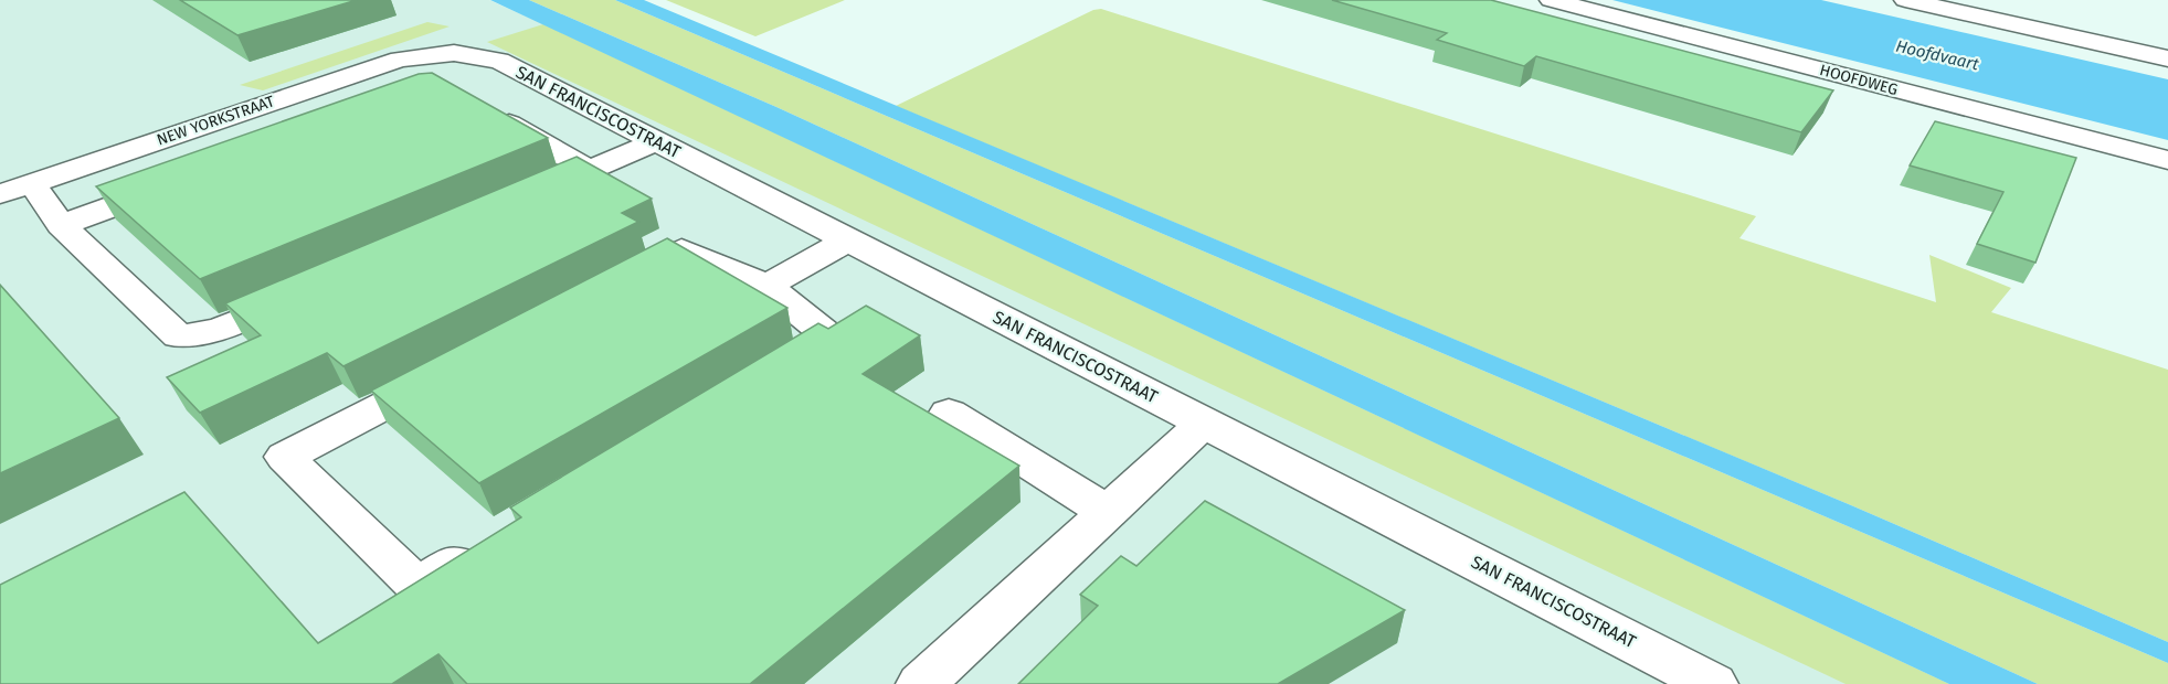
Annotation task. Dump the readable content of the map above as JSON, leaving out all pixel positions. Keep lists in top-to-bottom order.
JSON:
{
  "streets": {
    "street": ["HOOFDWEG", "SAN FRANCISCOSTRAAT", "NEW YORKSTRAAT"]
  },
  "crossings": [
    ["SAN FRANCISCOSTRAAT", "NEW YORKSTRAAT"]
  ],
  "water": ["Hoofdvaart"]
}
